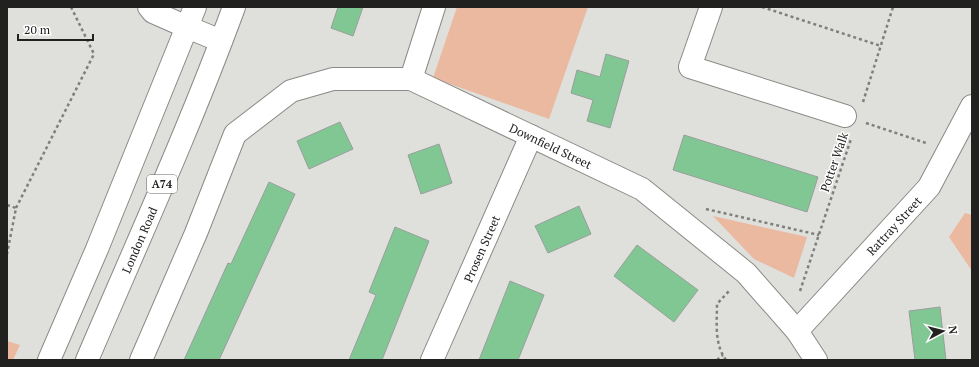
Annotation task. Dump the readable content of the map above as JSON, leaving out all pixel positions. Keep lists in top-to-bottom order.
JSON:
{
  "streets": {
    "street": [
      "Downfield Street",
      "A74",
      "Rattray Street",
      "London Road",
      "Prosen Street"
    ],
    "path": ["Potter Walk"]
  },
  "crossings": [
    ["Downfield Street", "Potter Walk"],
    ["Downfield Street", "Rattray Street"],
    ["Downfield Street", "Prosen Street"],
    ["Potter Walk", "Rattray Street"]
  ],
  "scale_bar": "20 m",
  "north": "right"
}
